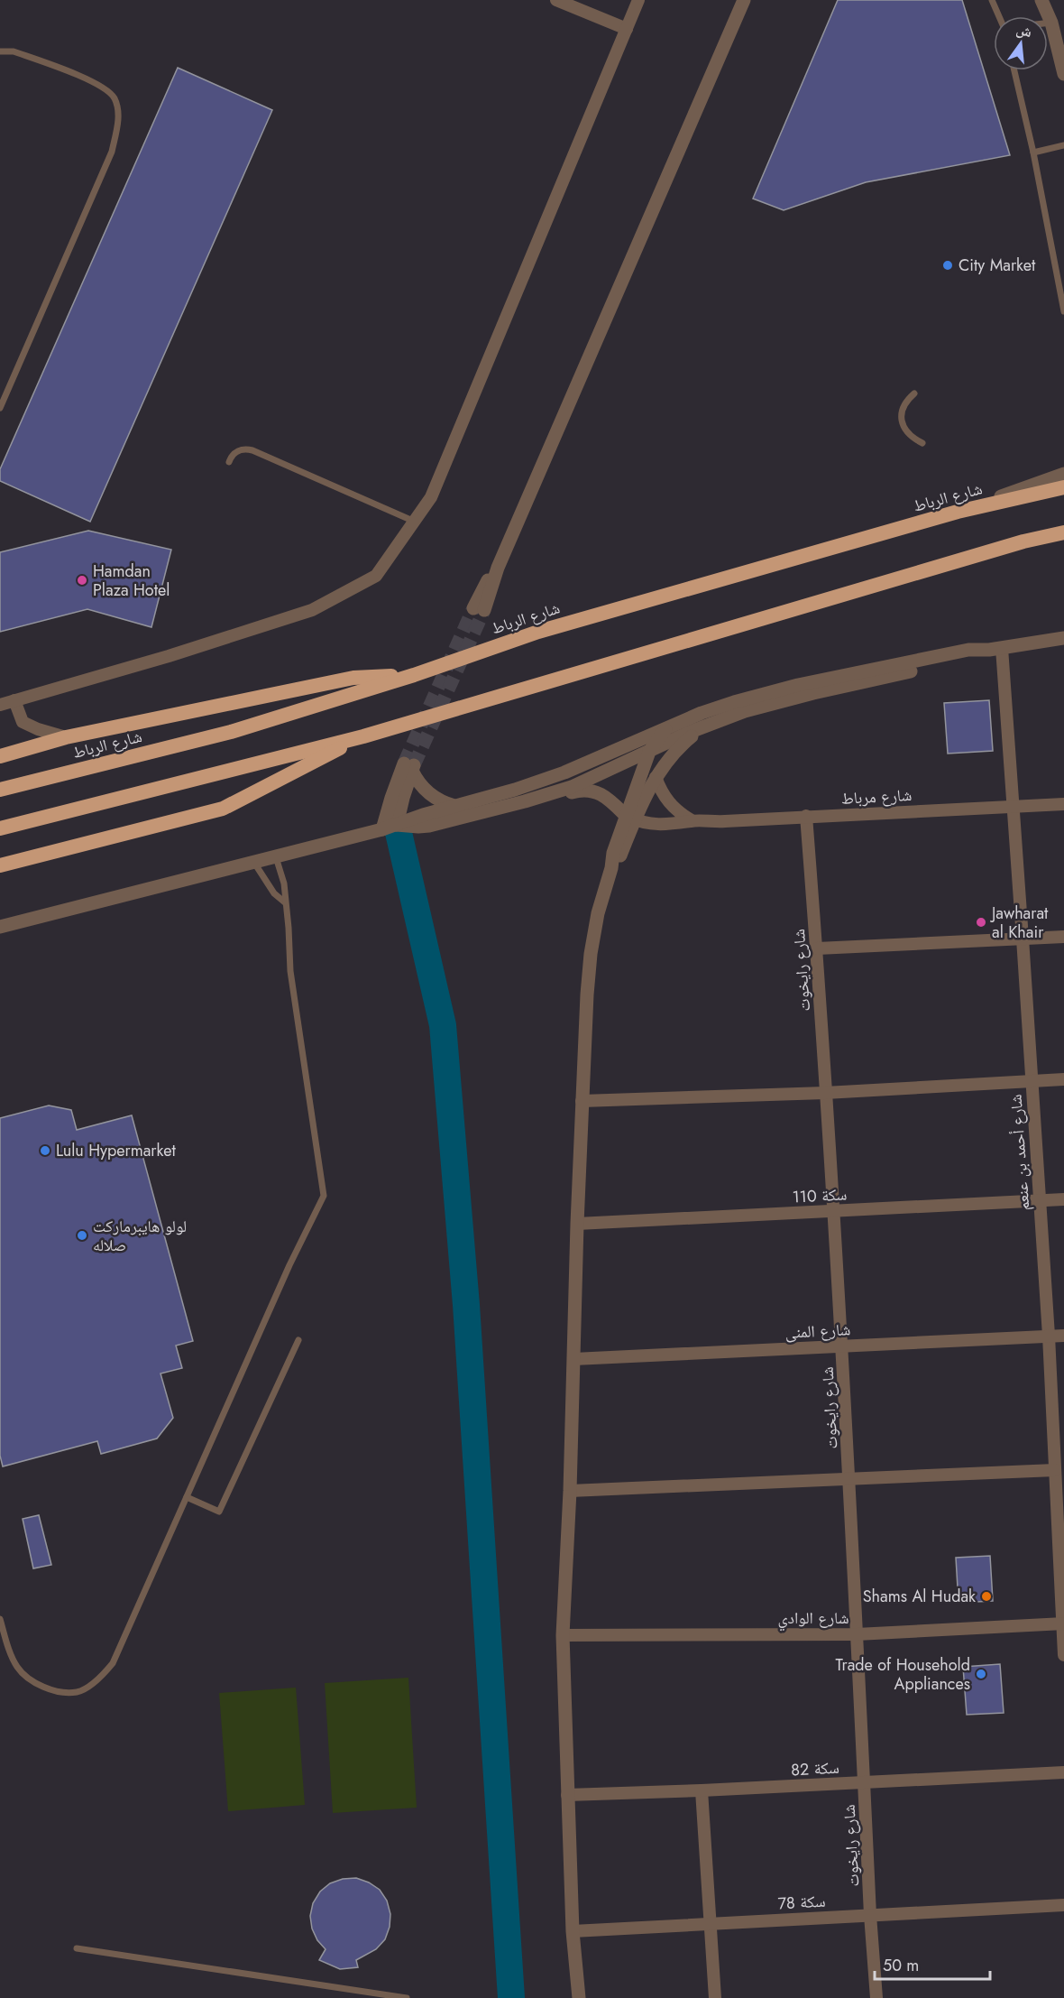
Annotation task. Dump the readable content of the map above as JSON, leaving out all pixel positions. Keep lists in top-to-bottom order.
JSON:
{
  "streets": {
    "highway": ["شارع الرباط"],
    "street": [
      "شارع مرباط",
      "شارع رايخوت",
      "شارع أحمد بن عنعم",
      "سكة 110",
      "شارع المنى",
      "شارع الوادي",
      "سكة 82",
      "سكة 78"
    ]
  },
  "crossings": [
    ["شارع مرباط", "شارع رايخوت"],
    ["شارع مرباط", "شارع أحمد بن عنعم"],
    ["شارع رايخوت", "سكة 110"],
    ["شارع رايخوت", "شارع المنى"],
    ["شارع رايخوت", "شارع الوادي"],
    ["شارع رايخوت", "سكة 82"],
    ["شارع رايخوت", "سكة 78"],
    ["شارع أحمد بن عنعم", "سكة 110"],
    ["شارع أحمد بن عنعم", "شارع المنى"],
    ["شارع أحمد بن عنعم", "شارع الوادي"]
  ],
  "places": [
    "City Market",
    "Hamdan Plaza Hotel",
    "Jawharat al Khair",
    "Lulu Hypermarket",
    "لولو هايبرماركت صلاله",
    "Shams Al Hudak",
    "Trade of Household Appliances"
  ],
  "scale_bar": "50 m",
  "north": "top"
}
